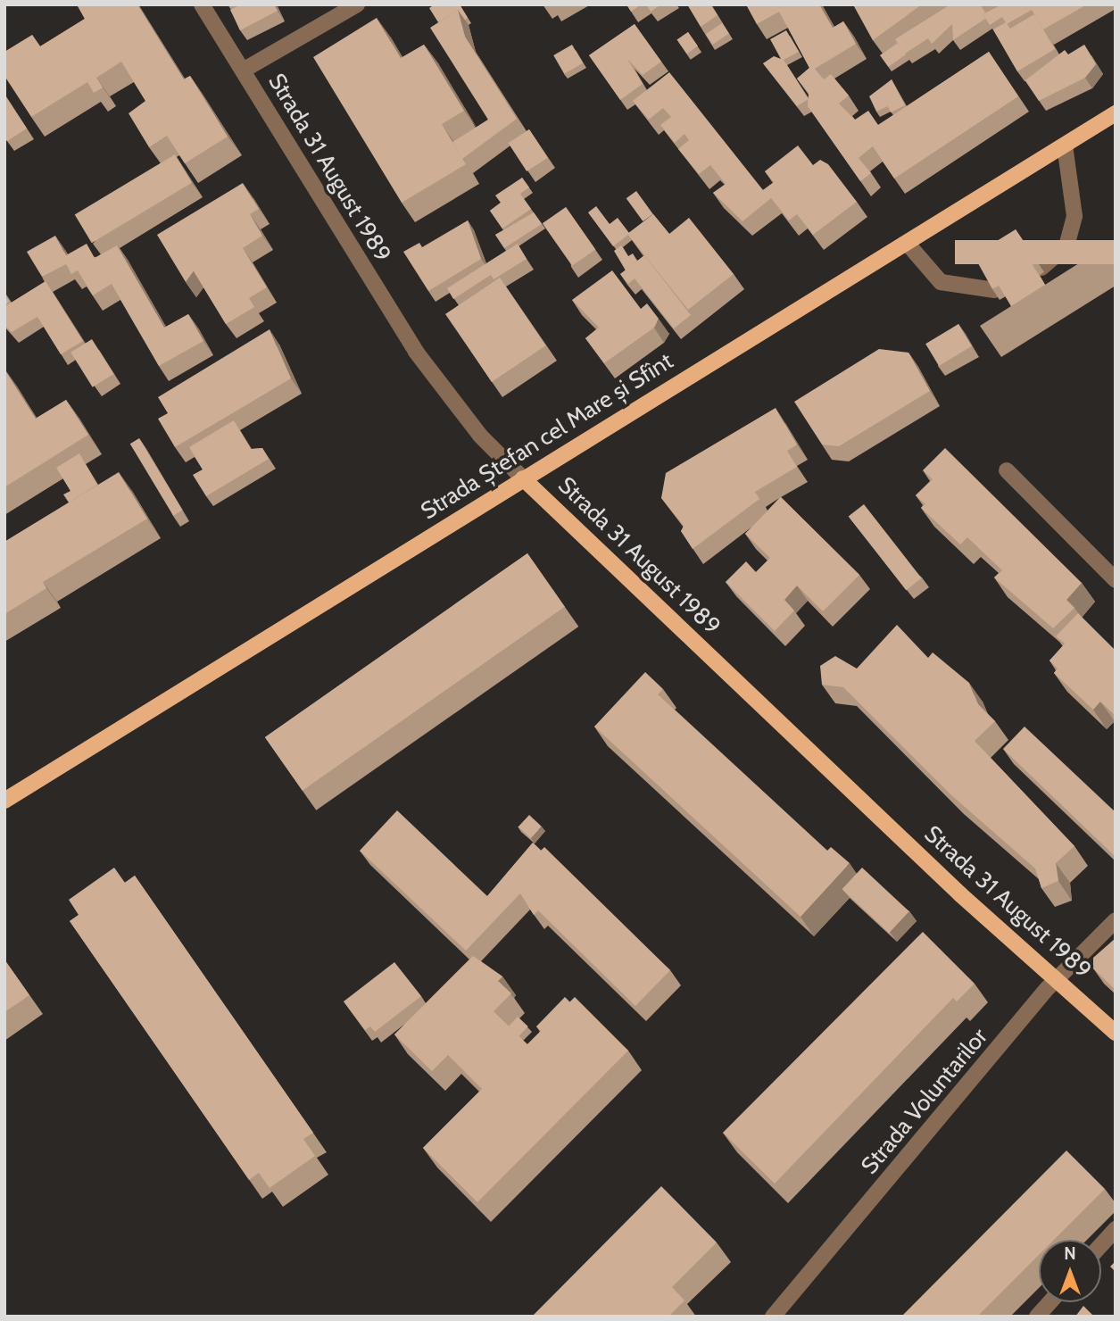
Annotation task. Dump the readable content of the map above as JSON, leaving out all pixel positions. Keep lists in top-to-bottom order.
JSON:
{
  "streets": {
    "main road": ["Strada 31 August 1989", "Strada Ștefan cel Mare și Sfînt"],
    "street": ["Strada Voluntarilor"]
  },
  "crossings": [
    ["Strada 31 August 1989", "Strada Ștefan cel Mare și Sfînt"],
    ["Strada 31 August 1989", "Strada Voluntarilor"]
  ],
  "north": "top"
}
